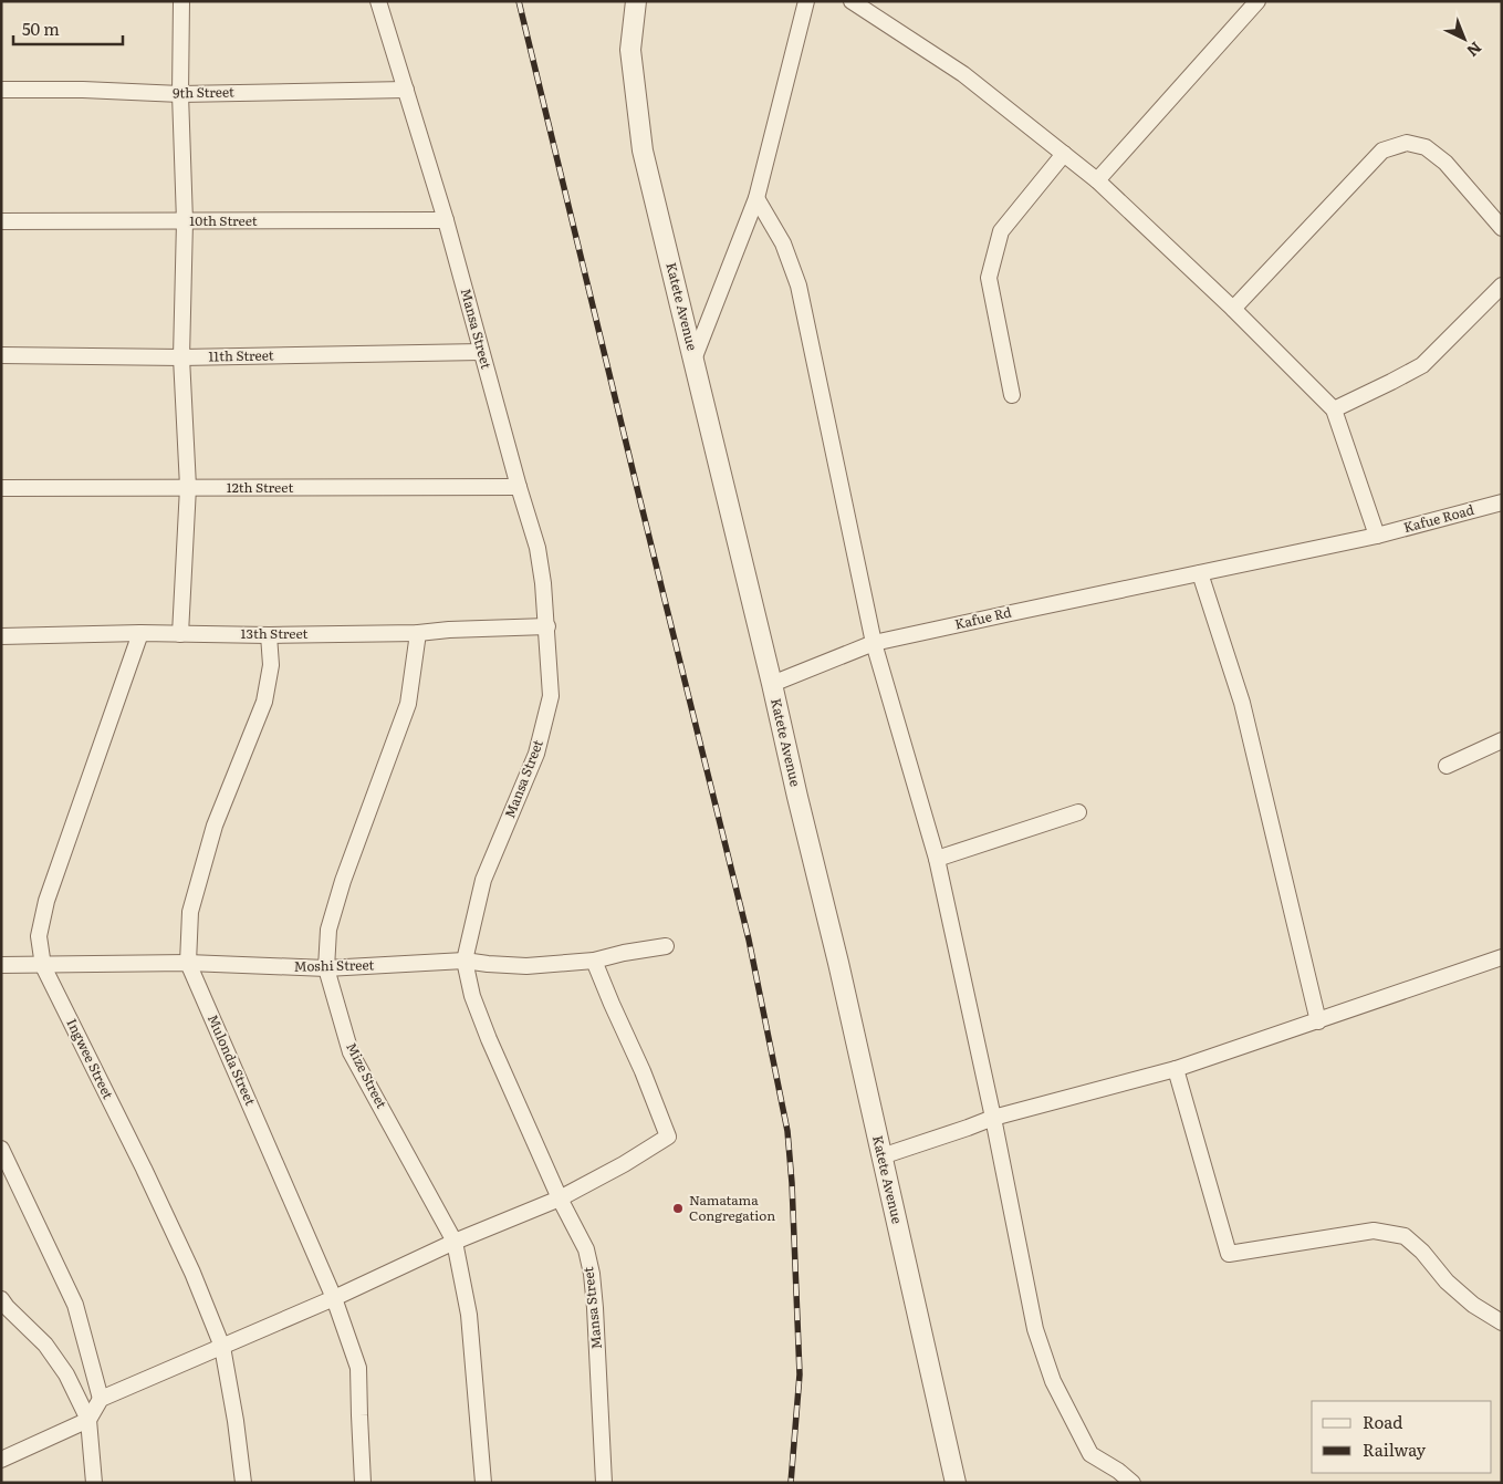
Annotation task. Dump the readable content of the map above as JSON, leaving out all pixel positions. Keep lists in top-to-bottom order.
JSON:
{
  "streets": {
    "street": [
      "9th Street",
      "10th Street",
      "Katete Avenue",
      "Mansa Street",
      "11th Street",
      "12th Street",
      "Kafue Road",
      "Kafue Rd",
      "13th Street",
      "Moshi Street",
      "Ingwee Street",
      "Mulonda Street",
      "Mize Street"
    ]
  },
  "crossings": [
    ["9th Street", "Mansa Street"],
    ["10th Street", "Mansa Street"],
    ["Katete Avenue", "Kafue Rd"],
    ["Mansa Street", "11th Street"],
    ["Mansa Street", "12th Street"],
    ["Mansa Street", "13th Street"],
    ["Mansa Street", "Moshi Street"],
    ["Kafue Road", "Kafue Rd"],
    ["13th Street", "Ingwee Street"],
    ["13th Street", "Mulonda Street"],
    ["13th Street", "Mize Street"],
    ["Moshi Street", "Ingwee Street"],
    ["Moshi Street", "Mulonda Street"],
    ["Moshi Street", "Mize Street"]
  ],
  "places": ["Namatama Congregation"],
  "legend": ["Road", "Railway"],
  "scale_bar": "50 m",
  "north": "bottom right"
}
